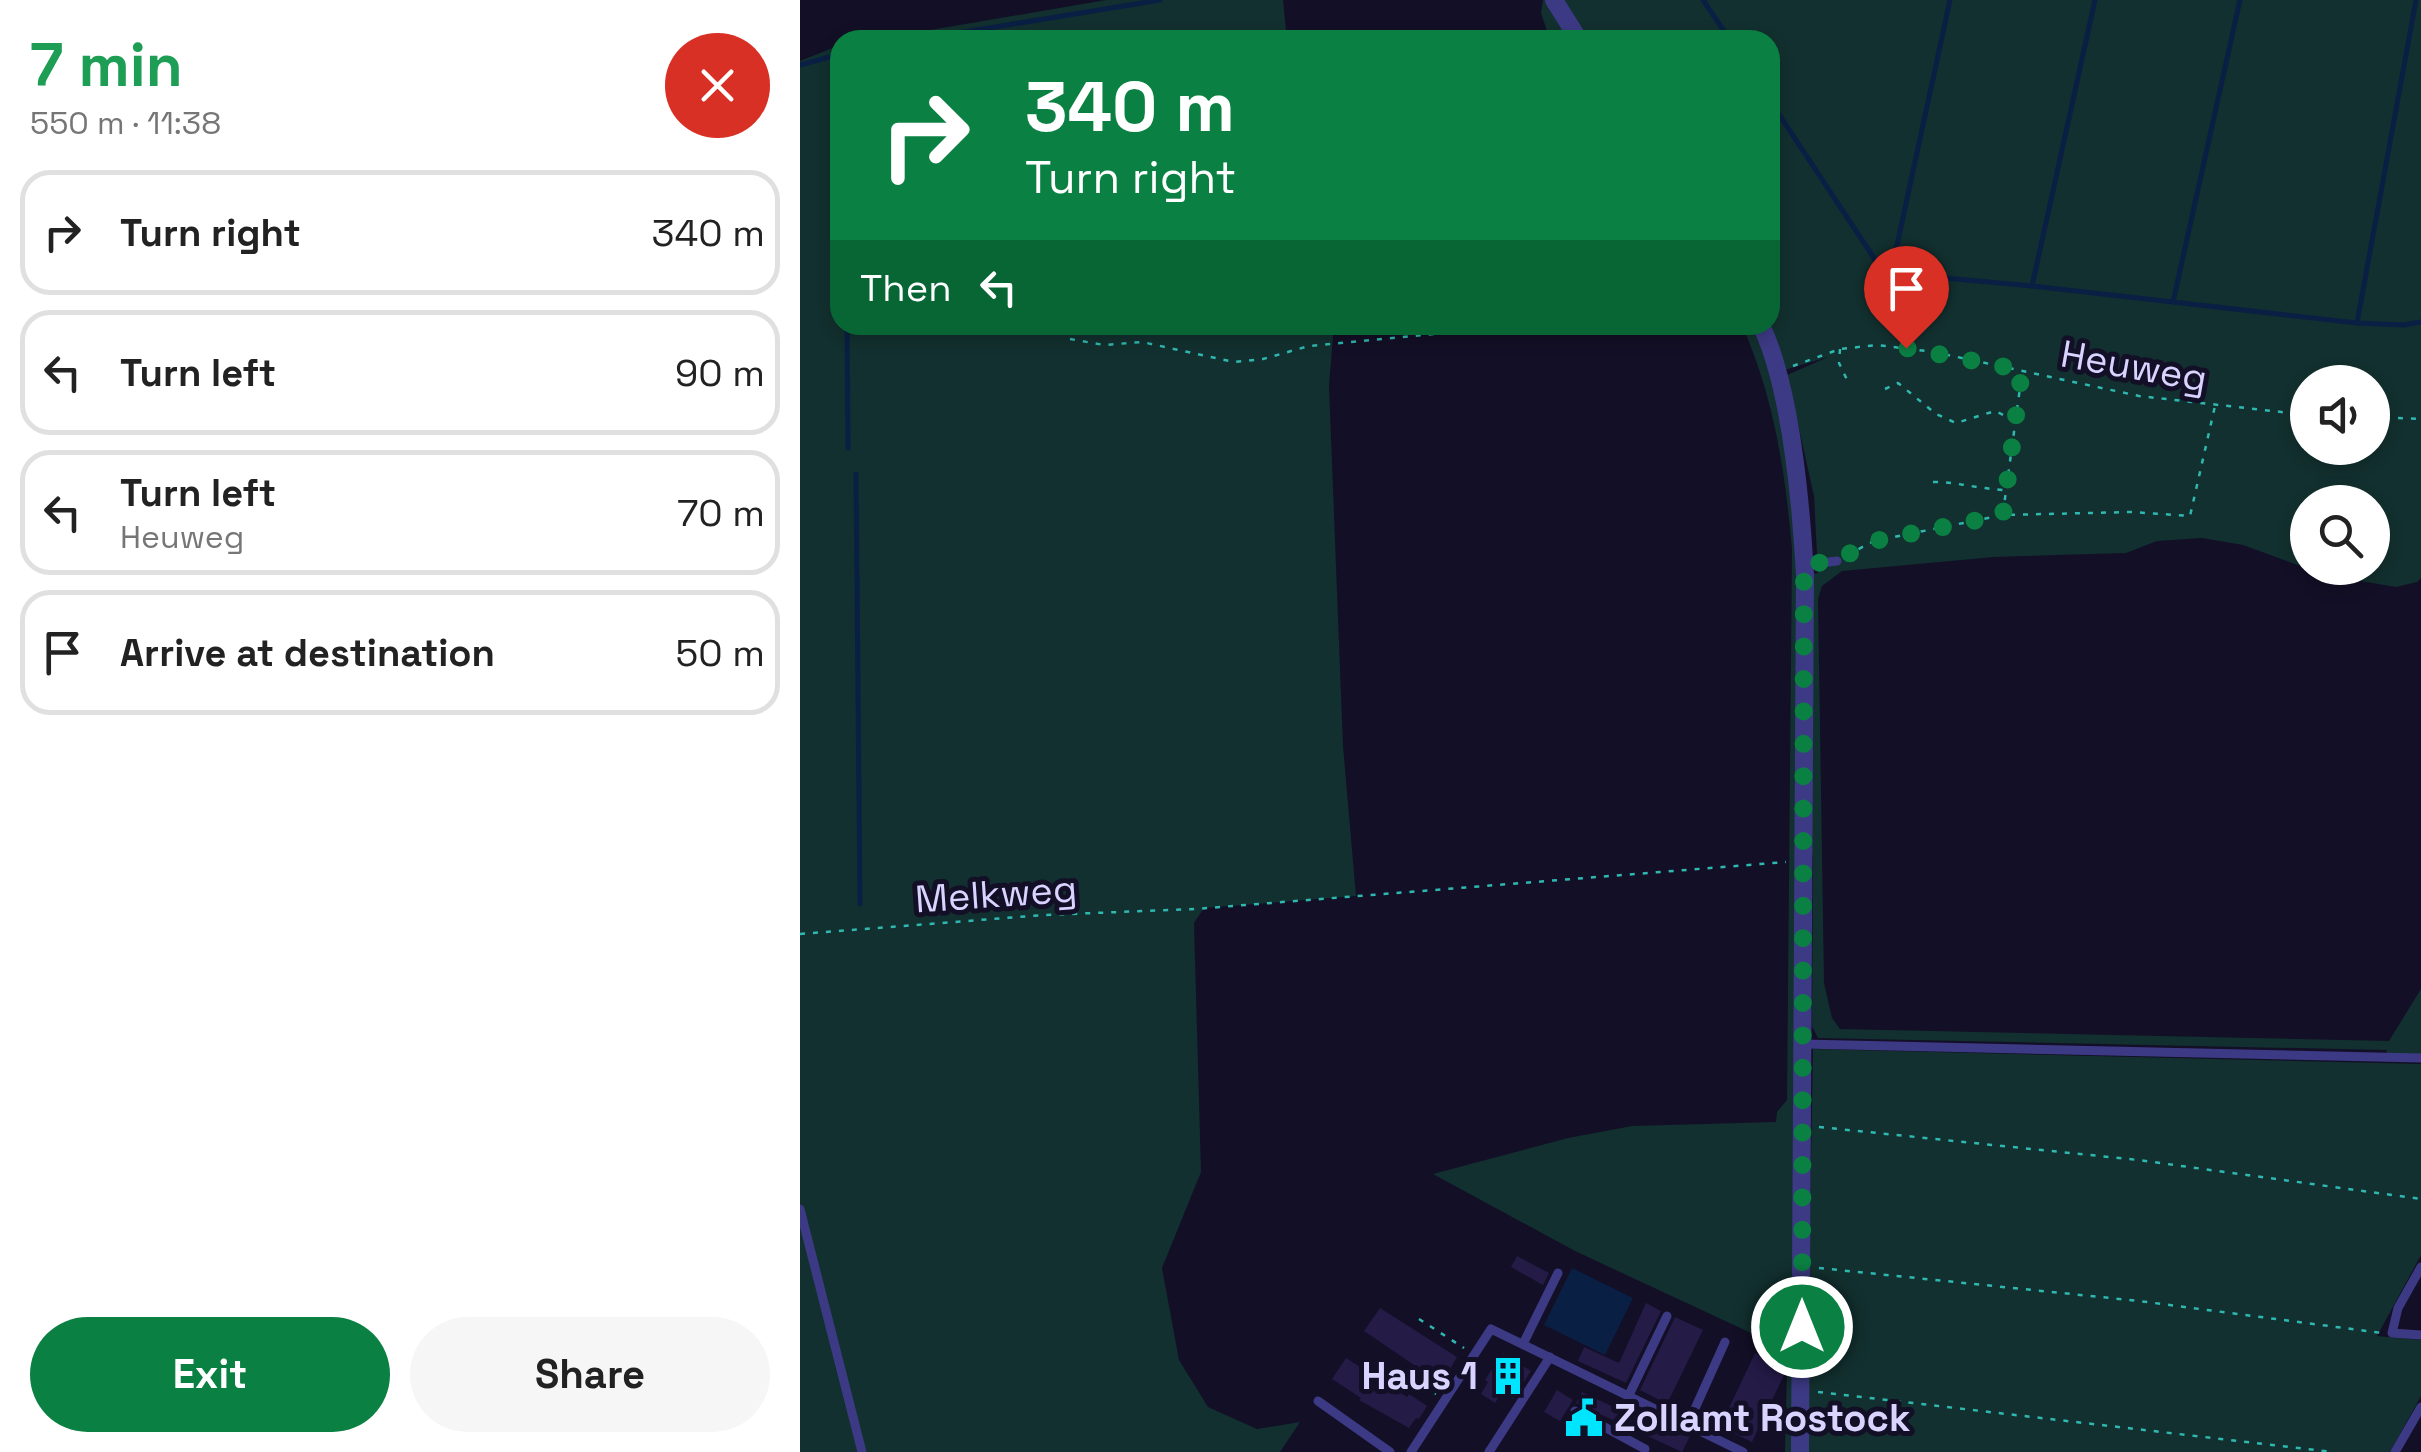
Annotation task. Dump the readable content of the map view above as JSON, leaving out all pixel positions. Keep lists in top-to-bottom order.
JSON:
{
  "streets": {
    "path": ["Heuweg", "Melkweg"]
  },
  "places": {
    "building": ["Haus 1"],
    "public building": ["Zollamt Rostock"]
  },
  "page": {
    "heading": ["7 min", "550 m · 11:38"],
    "turn": ["340 m", "Turn right"],
    "list": [
      {
        "name": "Turn right",
        "value": "340 m"
      },
      {
        "name": "Turn left",
        "value": "90 m"
      },
      {
        "name": "Turn left",
        "note": "Heuweg",
        "value": "70 m"
      },
      {
        "name": "Arrive at destination",
        "value": "50 m"
      }
    ],
    "then": "Then",
    "buttons": ["Exit", "Share"]
  }
}
